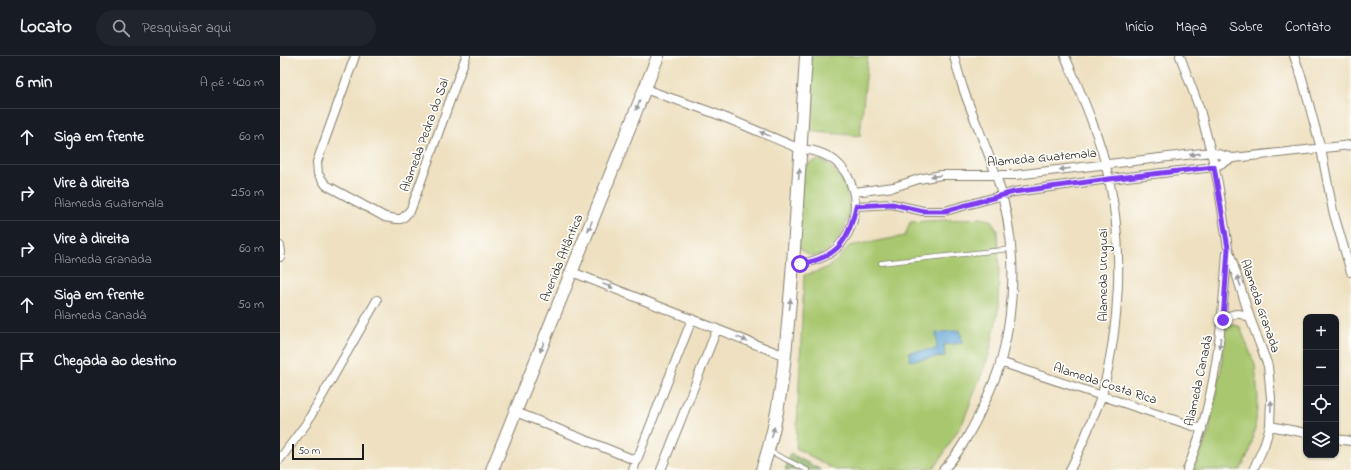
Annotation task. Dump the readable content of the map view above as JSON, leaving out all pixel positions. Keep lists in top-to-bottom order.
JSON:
{
  "streets": {
    "street": [
      "Alameda Pedra do Sal",
      "Alameda Guatemala",
      "Avenida Atlântica",
      "Alameda Uruguai",
      "Alameda Granada",
      "Alameda Canadá",
      "Alameda Costa Rica"
    ]
  },
  "crossings": [
    ["Alameda Guatemala", "Alameda Uruguai"],
    ["Alameda Guatemala", "Alameda Granada"],
    ["Alameda Uruguai", "Alameda Costa Rica"],
    ["Alameda Granada", "Alameda Canadá"],
    ["Alameda Canadá", "Alameda Costa Rica"]
  ],
  "one_way": ["Avenida Atlântica", "Alameda Granada", "Alameda Canadá"],
  "scale_bar": "50 m",
  "page": {
    "header": "Locato",
    "search": "Pesquisar aqui",
    "nav": [
      "Início",
      "Mapa",
      "Sobre",
      "Contato"
    ],
    "heading": ["6 min", "A pé · 420 m"],
    "list": [
      ["Siga em frente", "60 m"],
      ["Vire à direita", "Alameda Guatemala", "250 m"],
      ["Vire à direita", "Alameda Granada", "60 m"],
      ["Siga em frente", "Alameda Canadá", "50 m"],
      "Chegada ao destino"
    ],
    "map_buttons": ["+", "−"],
    "scale": "50 m"
  }
}
